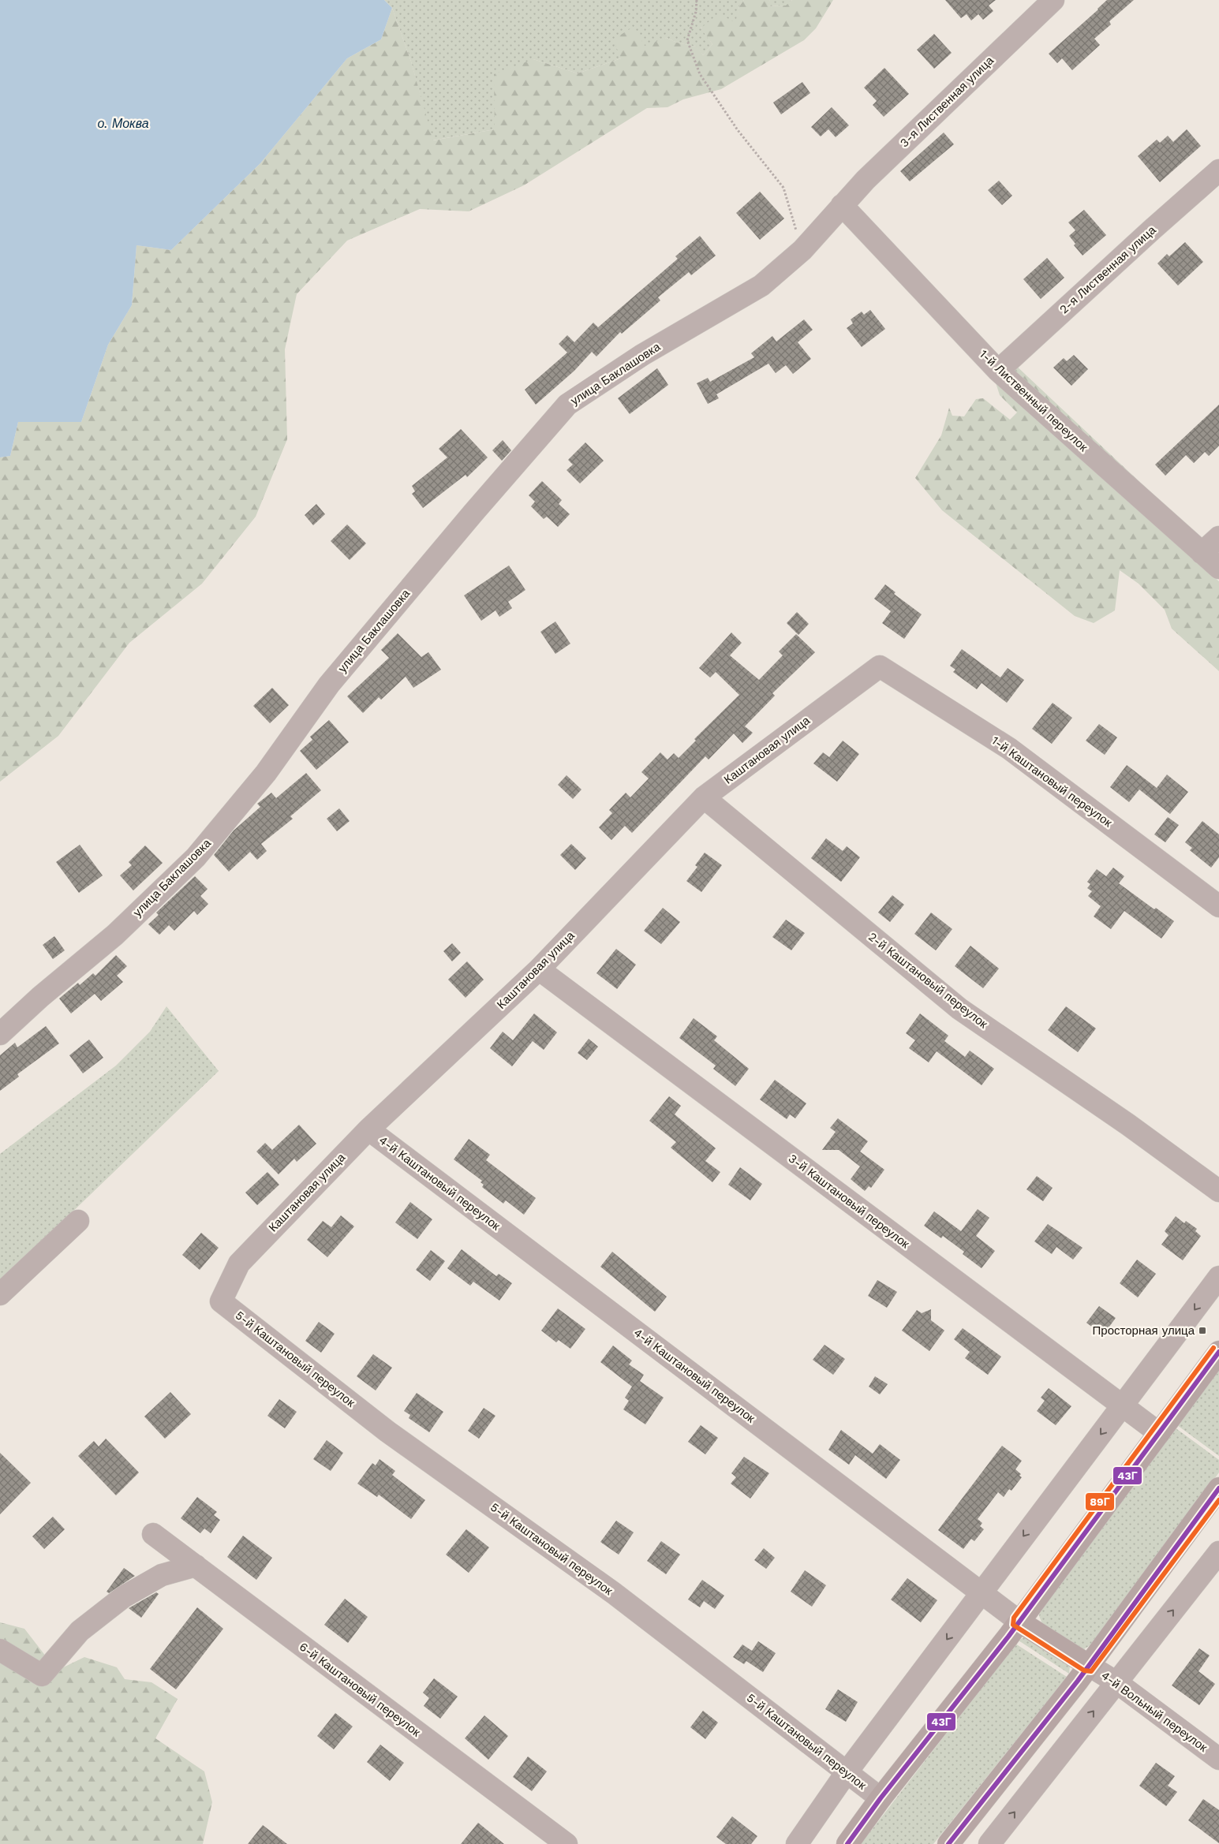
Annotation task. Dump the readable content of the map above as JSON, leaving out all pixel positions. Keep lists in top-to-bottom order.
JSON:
{
  "streets": {
    "street": [
      "3-я Лиственная улица",
      "2-я Лиственная улица",
      "улица Баклашовка",
      "1-й Лиственный переулок",
      "Каштановая улица",
      "1-й Каштановый переулок",
      "2-й Каштановый переулок",
      "4-й Каштановый переулок",
      "3-й Каштановый переулок",
      "5-й Каштановый переулок",
      "6-й Каштановый переулок",
      "4-й Вольный переулок"
    ]
  },
  "crossings": [
    ["3-я Лиственная улица", "улица Баклашовка"],
    ["3-я Лиственная улица", "1-й Лиственный переулок"],
    ["2-я Лиственная улица", "1-й Лиственный переулок"],
    ["Каштановая улица", "1-й Каштановый переулок"],
    ["Каштановая улица", "2-й Каштановый переулок"],
    ["Каштановая улица", "4-й Каштановый переулок"],
    ["Каштановая улица", "3-й Каштановый переулок"],
    ["Каштановая улица", "5-й Каштановый переулок"]
  ],
  "water": ["о. Моква"],
  "places": {
    "transit": ["Просторная улица"]
  },
  "lines": ["transit line 89Г", "transit line 43Г"]
}
